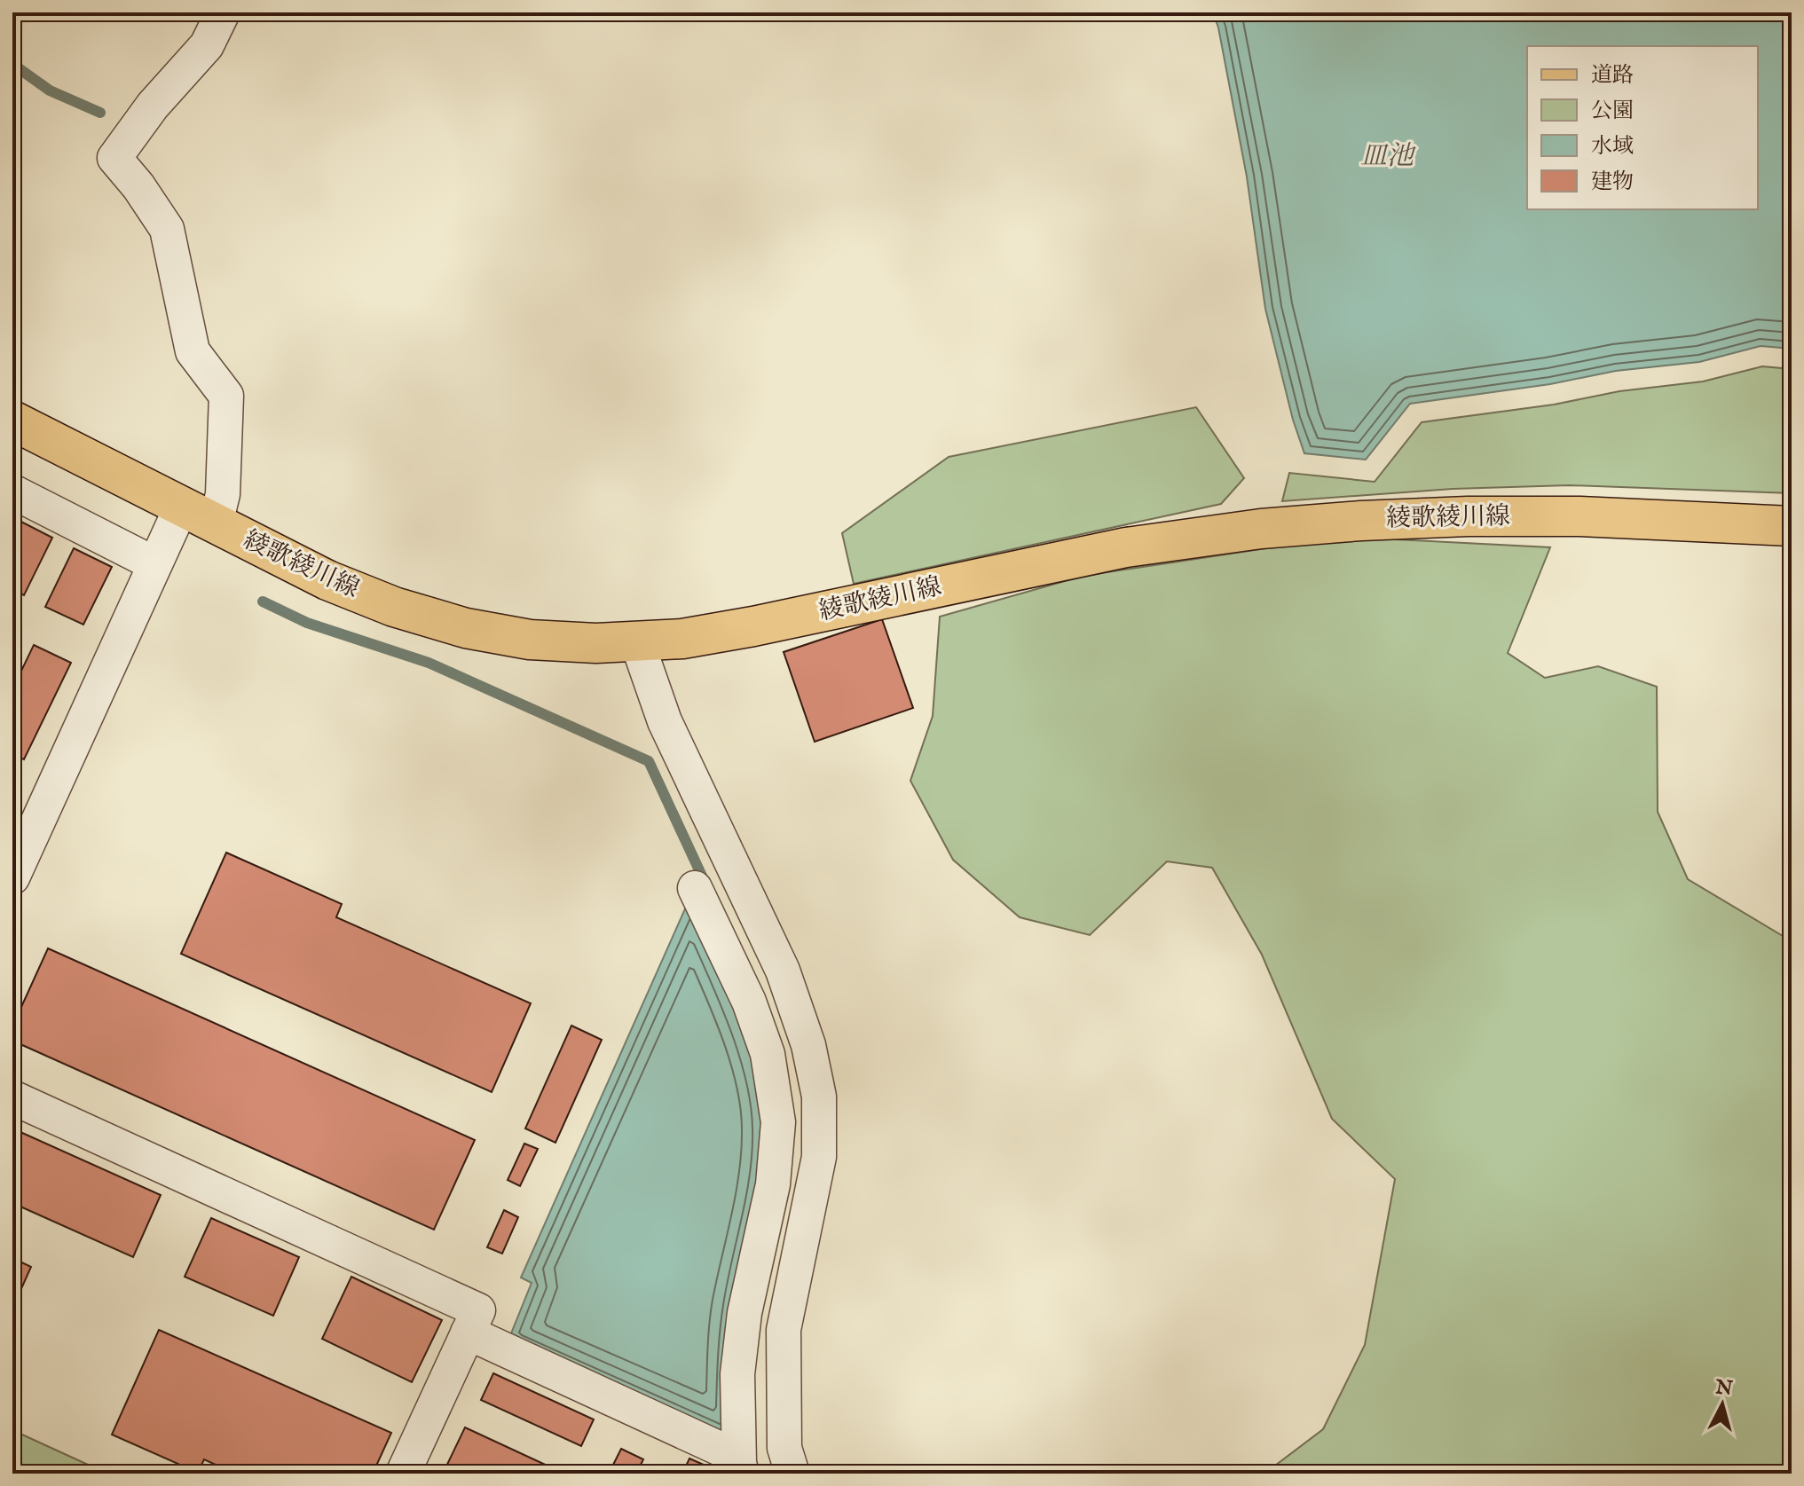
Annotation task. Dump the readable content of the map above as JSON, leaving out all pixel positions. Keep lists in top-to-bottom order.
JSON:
{
  "streets": {
    "main road": ["綾歌綾川線"]
  },
  "water": ["皿池"],
  "legend": [
    "道路",
    "公園",
    "水域",
    "建物"
  ],
  "north": "top"
}
